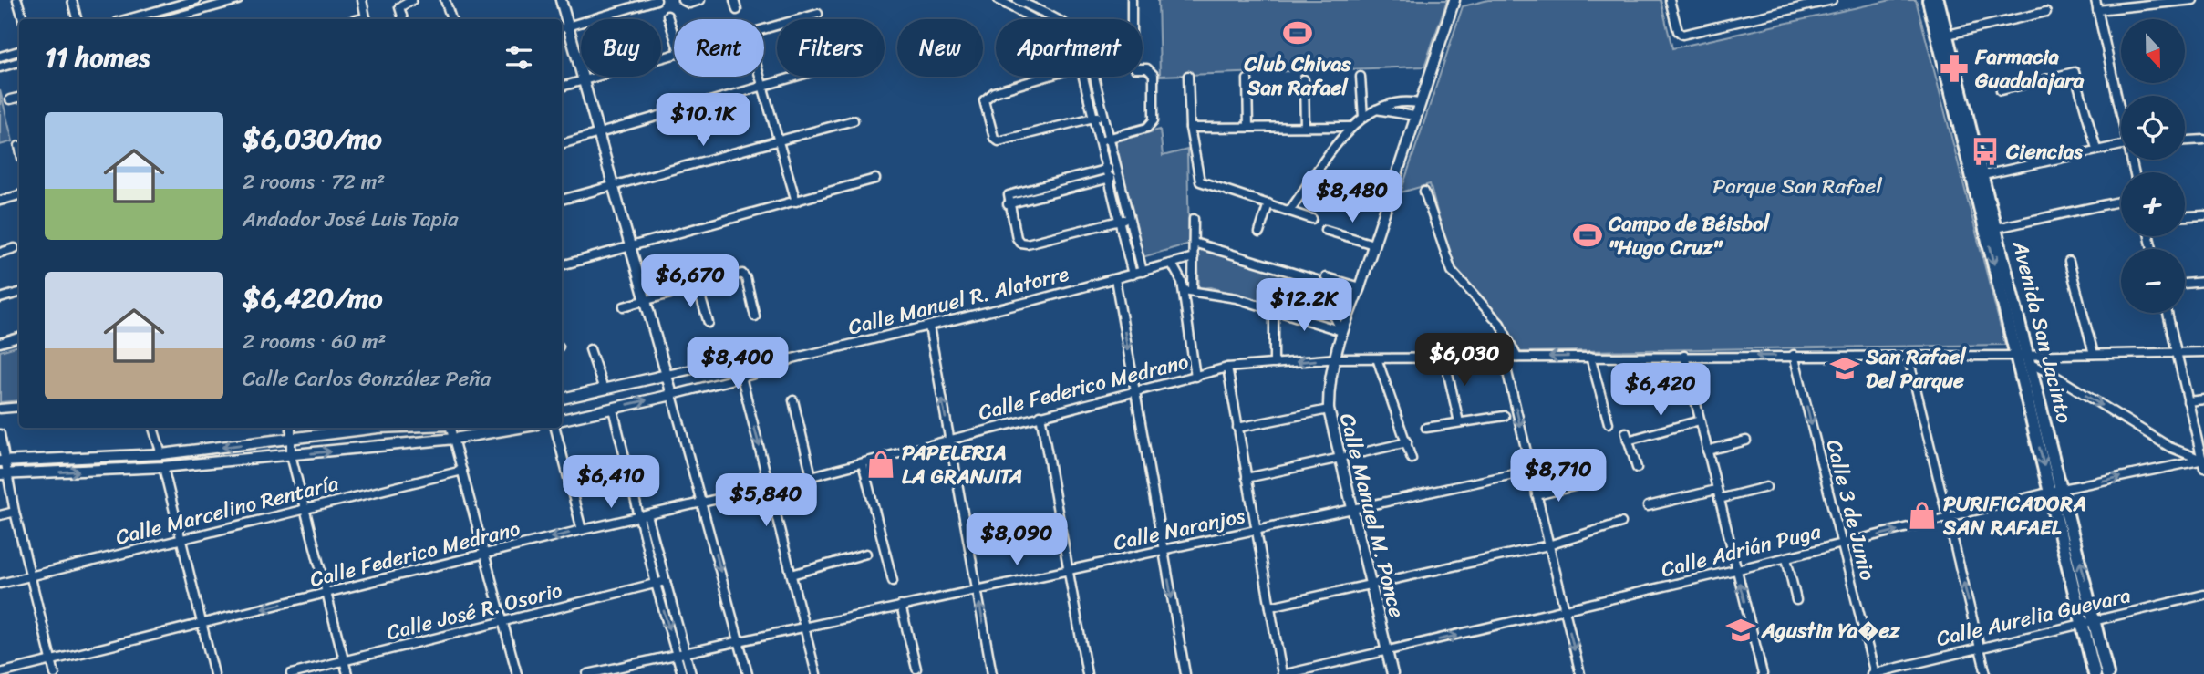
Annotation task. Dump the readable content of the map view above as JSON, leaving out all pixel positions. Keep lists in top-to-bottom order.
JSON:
{
  "streets": {
    "main road": ["Avenida San Jacinto"],
    "street": [
      "Calle Manuel R. Alatorre",
      "Calle Federico Medrano",
      "Calle Marcelino Rentaría",
      "Calle 3 de Junio",
      "Calle Manuel M. Ponce",
      "Calle Naranjos",
      "Calle Adrián Puga",
      "Calle José R. Osorio",
      "Calle Aurelia Guevara"
    ]
  },
  "crossings": [
    ["Avenida San Jacinto", "Calle Federico Medrano"],
    ["Avenida San Jacinto", "Calle Adrián Puga"],
    ["Avenida San Jacinto", "Calle Aurelia Guevara"],
    ["Calle Federico Medrano", "Calle 3 de Junio"],
    ["Calle Federico Medrano", "Calle Manuel M. Ponce"],
    ["Calle 3 de Junio", "Calle Adrián Puga"],
    ["Calle 3 de Junio", "Calle Aurelia Guevara"],
    ["Calle Manuel M. Ponce", "Calle Naranjos"],
    ["Calle Manuel M. Ponce", "Calle Adrián Puga"]
  ],
  "one_way": ["Calle 3 de Junio", "Calle Adrián Puga"],
  "parks": ["Parque San Rafael"],
  "places": {
    "sports": ["Club Chivas San Rafael", "Campo de Béisbol \"Hugo Cruz\""],
    "pharmacy": ["Farmacia Guadalajara"],
    "bus stop": ["Ciencias"],
    "school or university": ["San Rafael Del Parque", "Agustin Ya�ez"],
    "shop": ["PAPELERIA LA GRANJITA", "PURIFICADORA SAN RAFAEL"]
  },
  "north": "bottom",
  "page": {
    "map_buttons": ["+", "−"],
    "chip": [
      "Buy",
      "Rent",
      "Filters",
      "New",
      "Apartment"
    ],
    "heading": "11 homes",
    "price": [
      "$10.1K",
      "$8,480",
      "$6,670",
      "$12.2K",
      "$6,030",
      "$8,400",
      "$6,420",
      "$8,710",
      "$6,410",
      "$5,840",
      "$8,090"
    ],
    "list": [
      {
        "name": "$6,030/mo",
        "note": "2 rooms · 72 m² · Andador José Luis Tapia"
      },
      {
        "name": "$6,420/mo",
        "note": "2 rooms · 60 m² · Calle Carlos González Peña"
      }
    ]
  }
}
